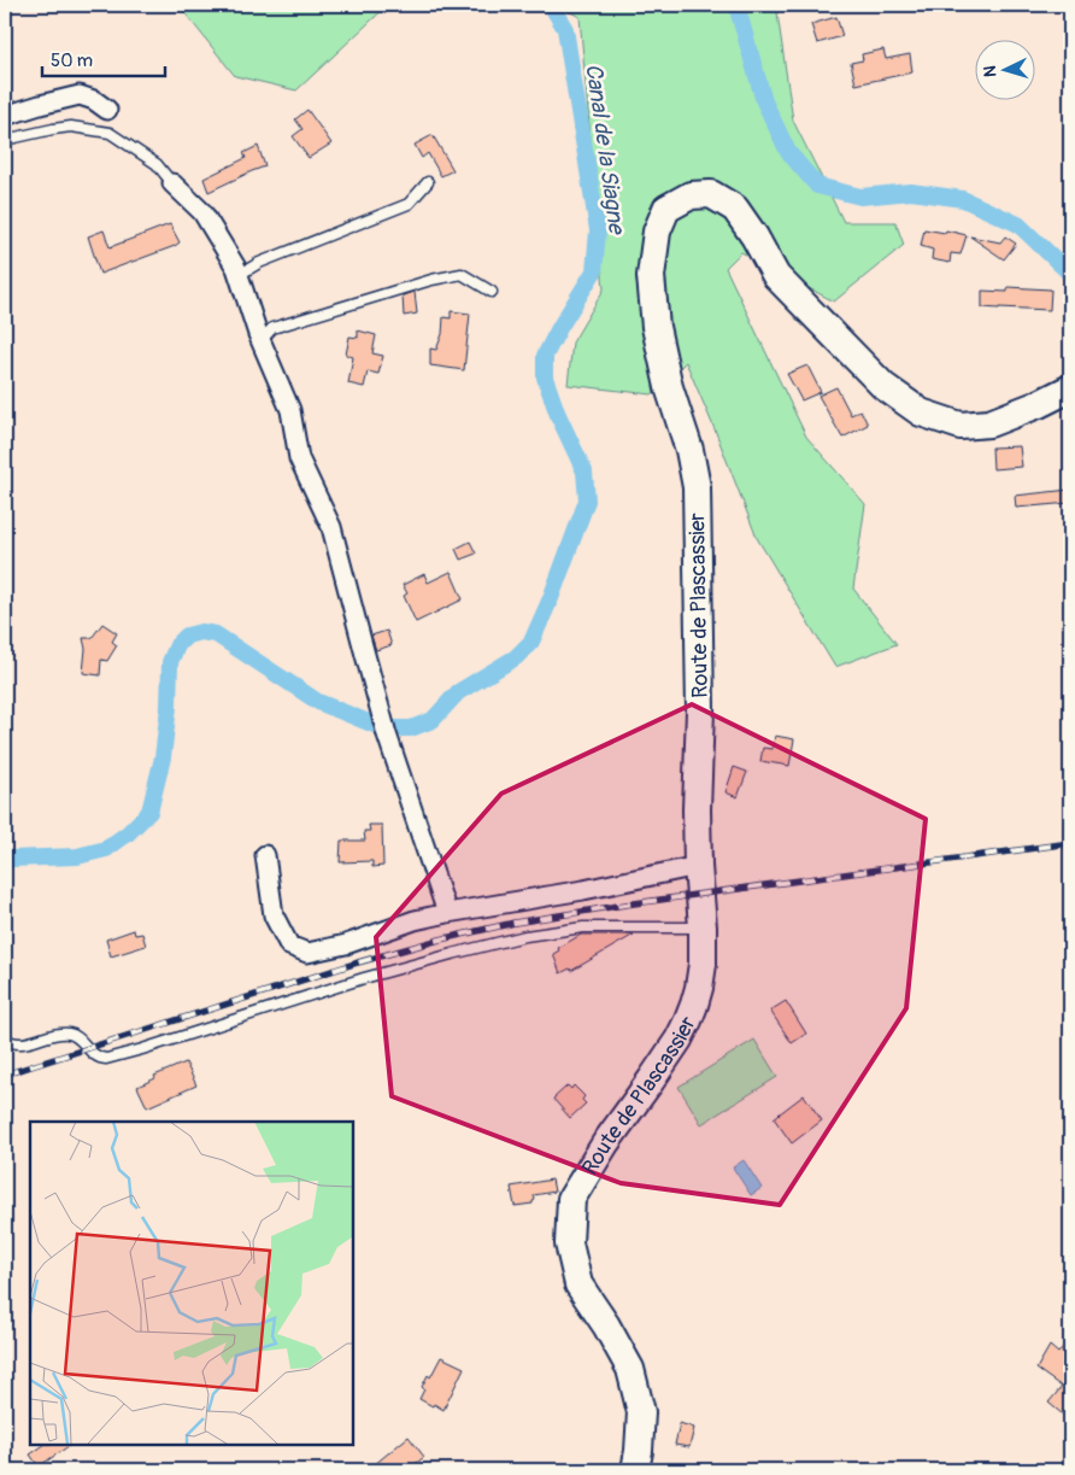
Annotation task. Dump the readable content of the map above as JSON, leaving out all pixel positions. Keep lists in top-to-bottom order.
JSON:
{
  "streets": {
    "street": ["Route de Plascassier"]
  },
  "water": ["Canal de la Siagne"],
  "scale_bar": "50 m",
  "north": "left"
}
